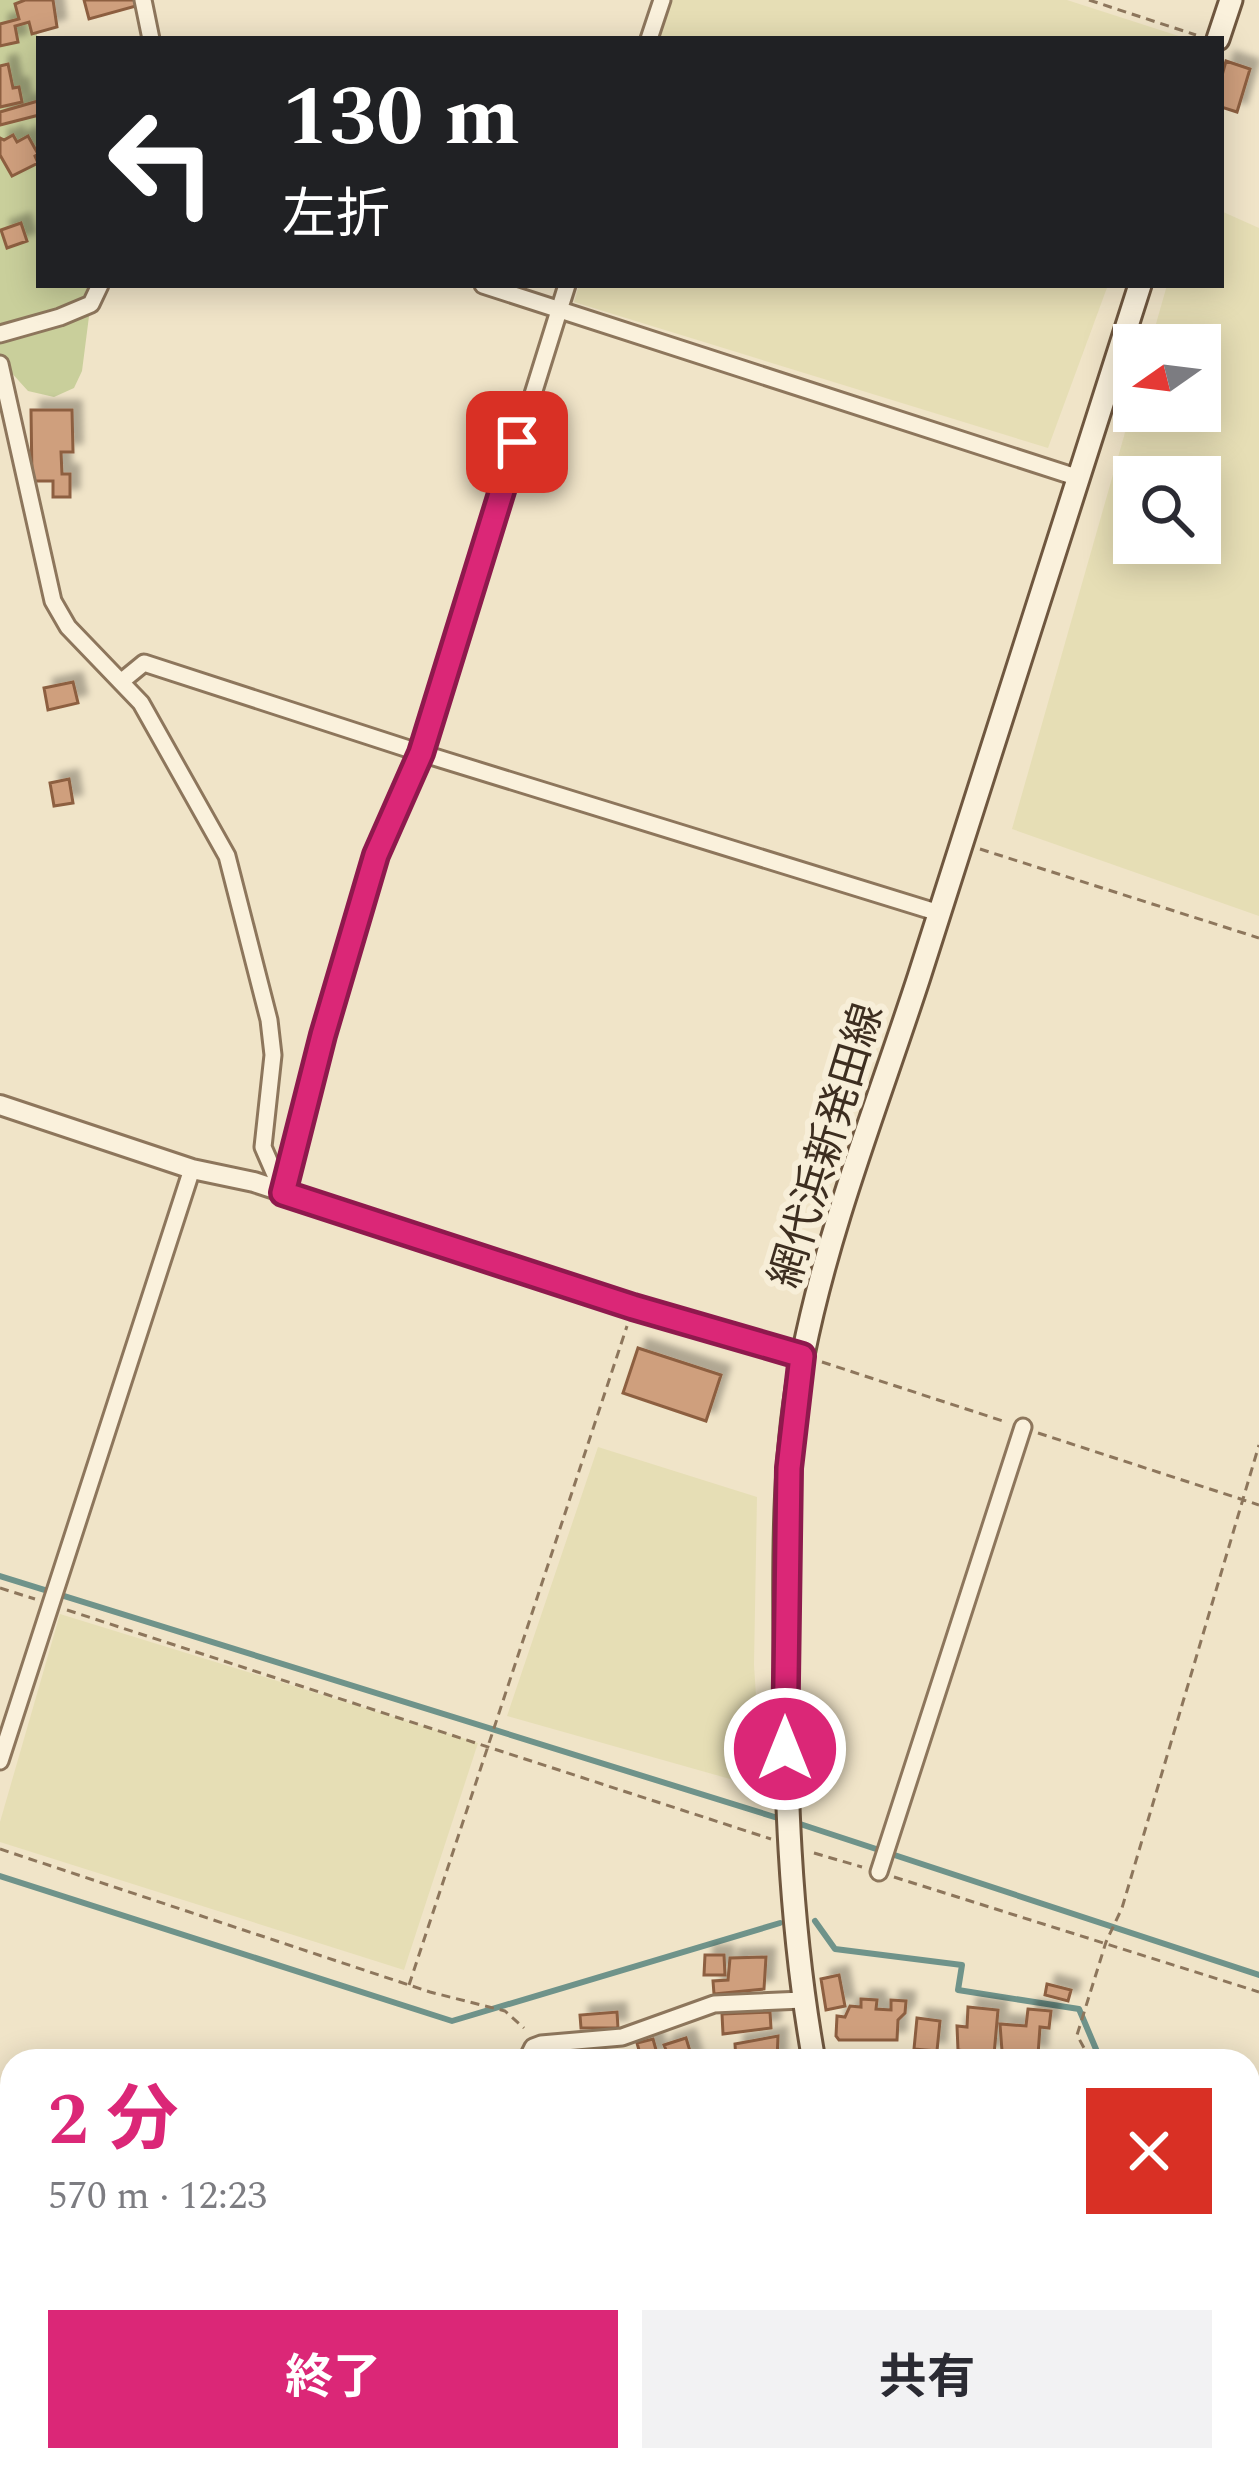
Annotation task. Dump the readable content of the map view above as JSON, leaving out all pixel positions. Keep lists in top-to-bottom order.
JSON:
{
  "streets": {
    "main road": ["網代浜新発田線"]
  },
  "north": "left",
  "page": {
    "turn": ["130 m", "左折"],
    "heading": ["2 分", "570 m · 12:23"],
    "buttons": ["終了", "共有"]
  }
}
